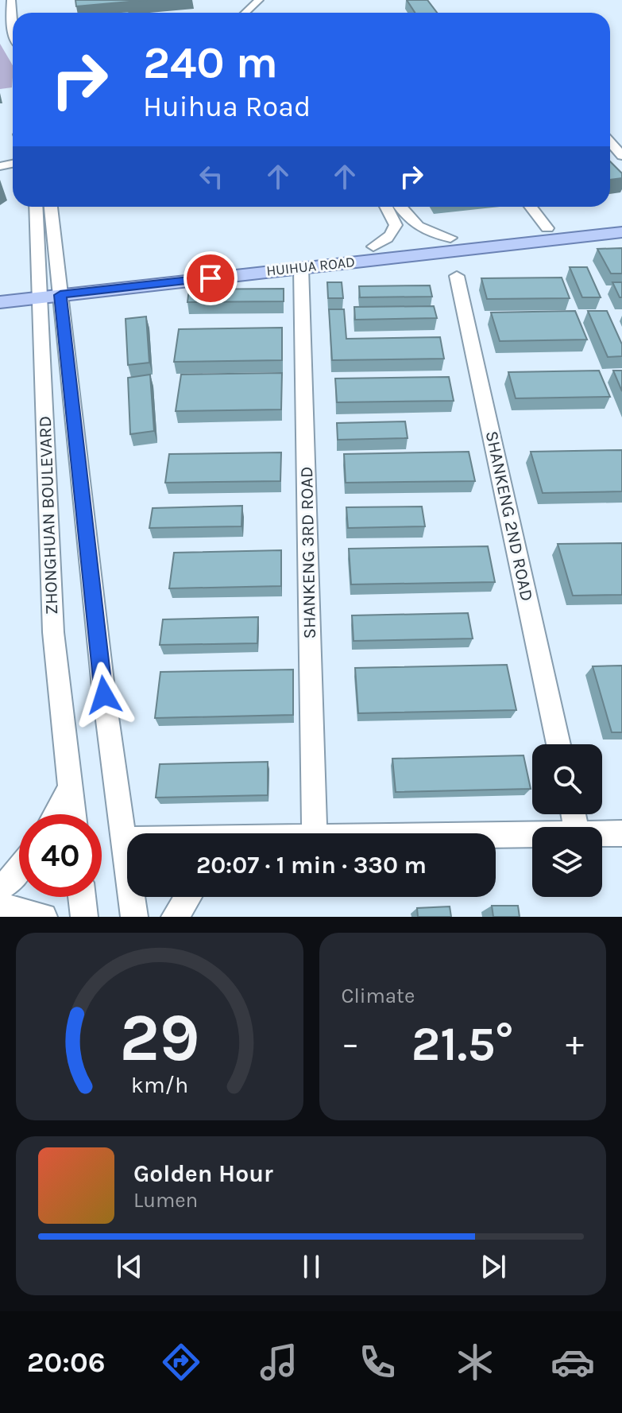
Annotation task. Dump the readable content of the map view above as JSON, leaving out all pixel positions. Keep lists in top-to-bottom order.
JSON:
{
  "streets": {
    "main road": ["HUIHUA ROAD"],
    "street": ["ZHONGHUAN BOULEVARD", "SHANKENG 2ND ROAD", "SHANKENG 3RD ROAD"]
  },
  "crossings": [
    ["HUIHUA ROAD", "ZHONGHUAN BOULEVARD"],
    ["HUIHUA ROAD", "SHANKENG 3RD ROAD"]
  ],
  "page": {
    "turn": ["240 m", "Huihua Road"],
    "limit": "40",
    "trip": "20:07 · 1 min · 330 m",
    "tile": "Climate",
    "heat": ["−", "21.5°", "+"],
    "song": ["Golden Hour", "Lumen"],
    "tabs": "20:06",
    "gauge": ["29", "km/h"]
  }
}
